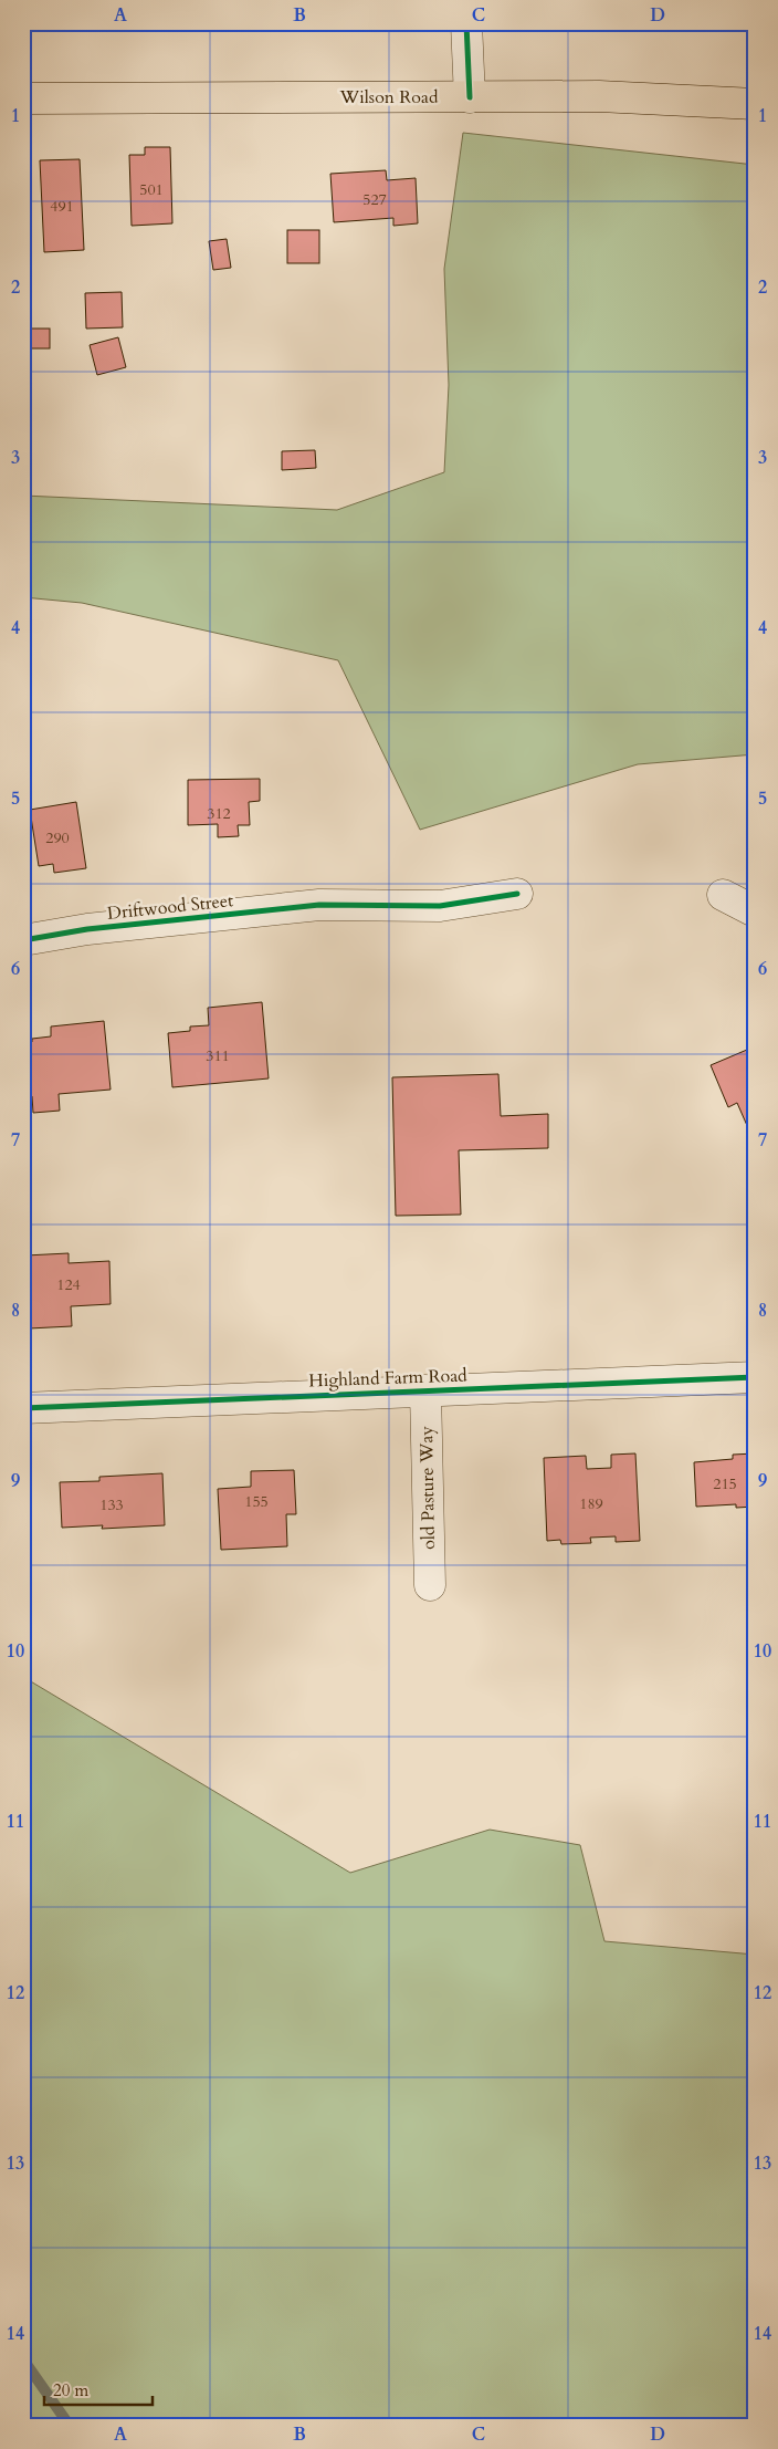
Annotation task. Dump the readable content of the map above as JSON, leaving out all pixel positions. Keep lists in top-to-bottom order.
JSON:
{
  "streets": {
    "main road": ["Wilson Road"],
    "street": ["Driftwood Street", "Highland Farm Road", "old Pasture Way"]
  },
  "crossings": [
    ["Highland Farm Road", "old Pasture Way"]
  ],
  "house_numbers": [
    "501",
    "527",
    "491",
    "312",
    "290",
    "311",
    "124",
    "215",
    "155",
    "189",
    "133"
  ],
  "scale_bar": "20 m",
  "grid": {
    "columns": [
      "A",
      "B",
      "C",
      "D"
    ],
    "rows": [
      "1",
      "2",
      "3",
      "4",
      "5",
      "6",
      "7",
      "8",
      "9",
      "10",
      "11",
      "12",
      "13",
      "14"
    ]
  }
}
